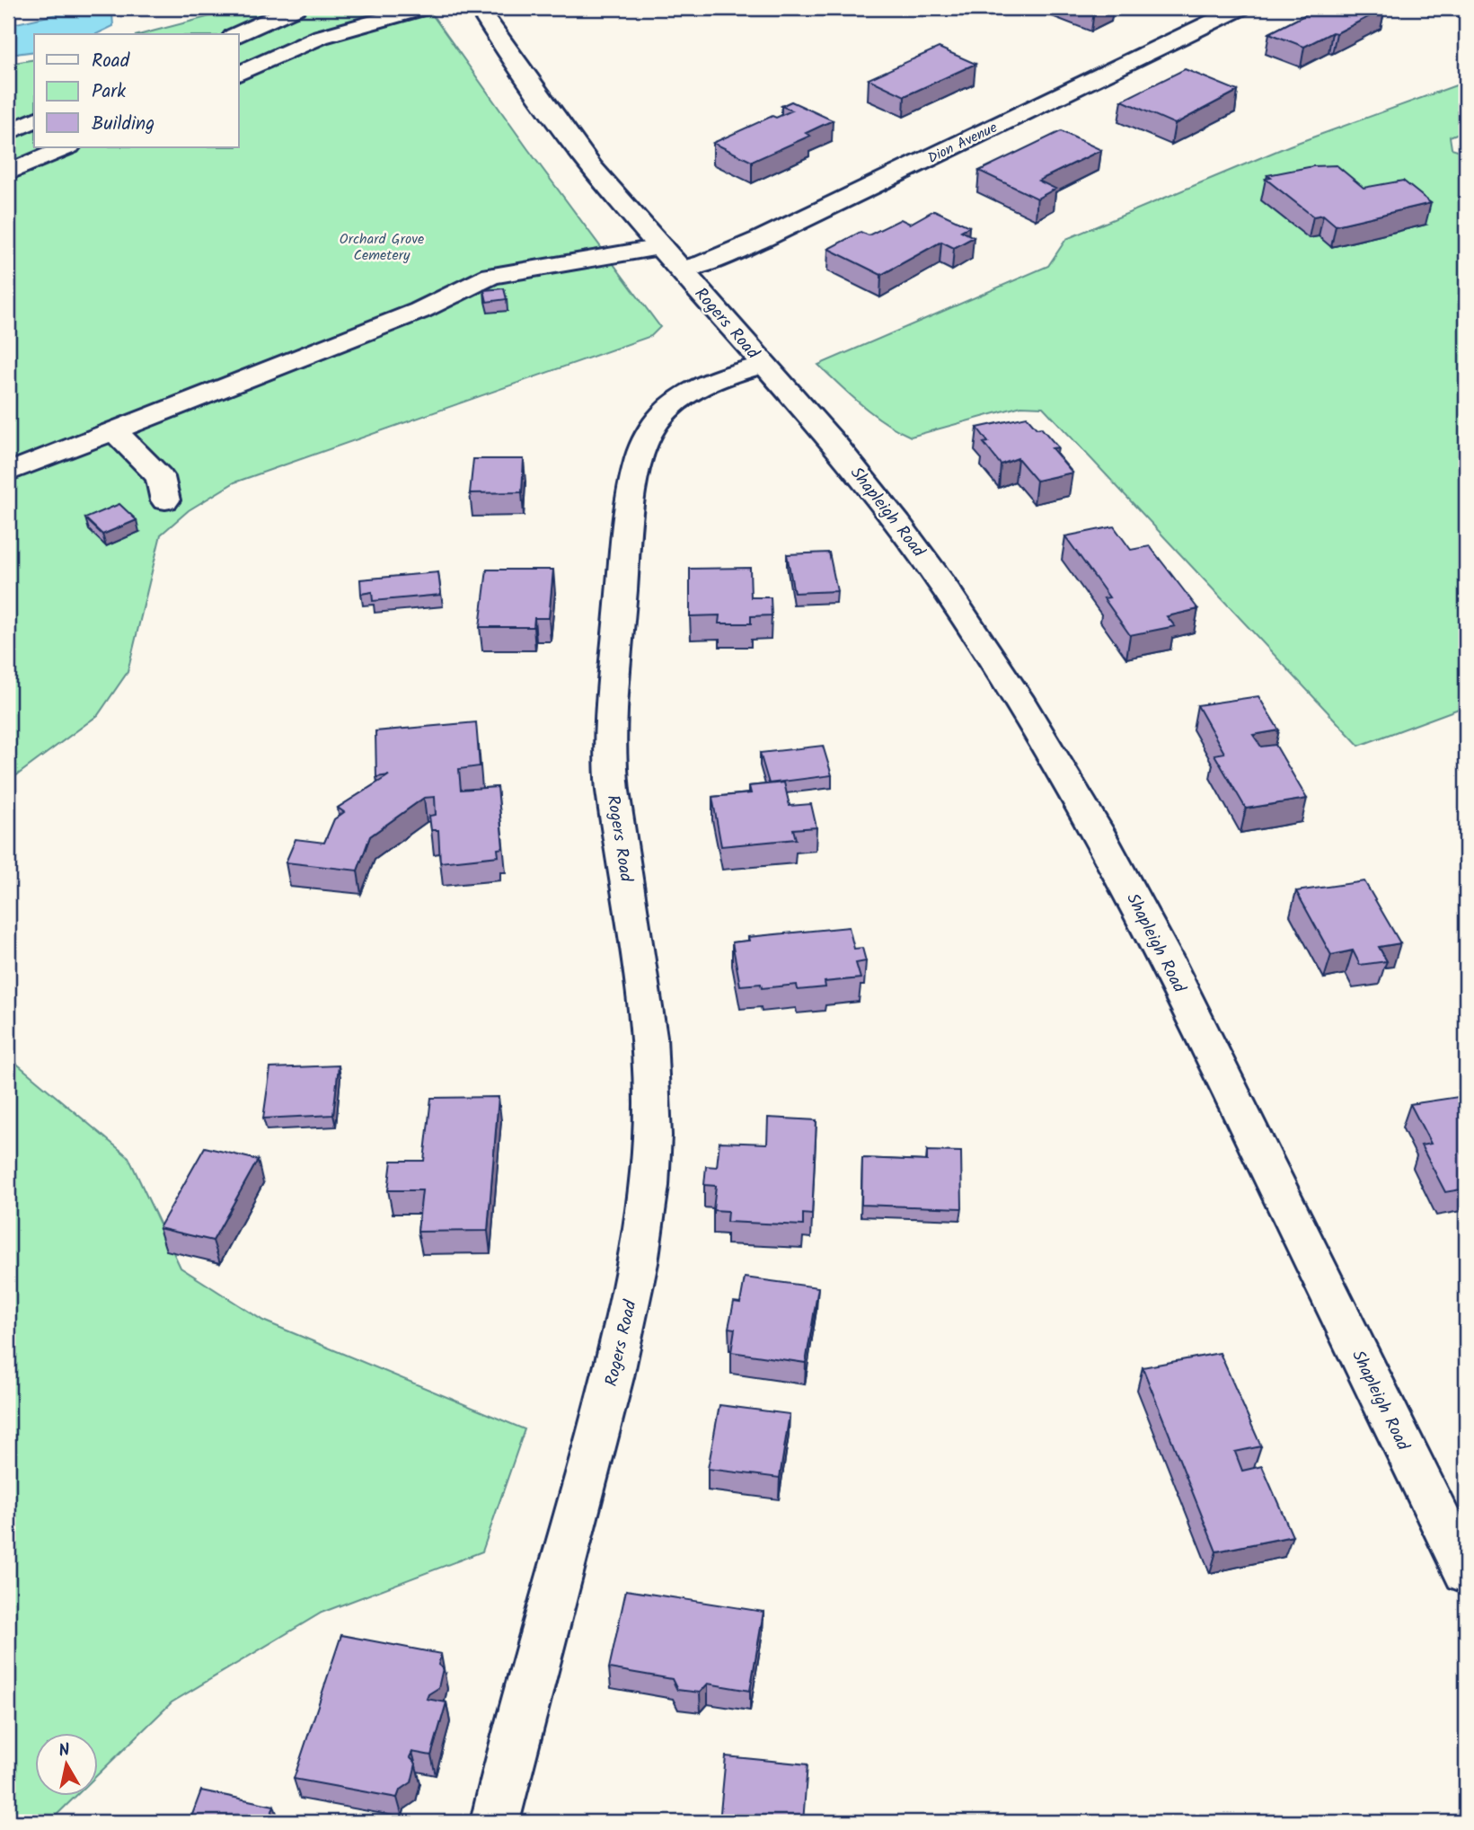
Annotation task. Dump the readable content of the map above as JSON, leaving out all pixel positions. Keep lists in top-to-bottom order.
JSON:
{
  "streets": {
    "street": ["Dion Avenue", "Rogers Road", "Shapleigh Road"]
  },
  "crossings": [
    ["Dion Avenue", "Rogers Road"],
    ["Rogers Road", "Shapleigh Road"]
  ],
  "parks": ["Orchard Grove Cemetery"],
  "legend": ["Road", "Park", "Building"],
  "north": "top"
}
